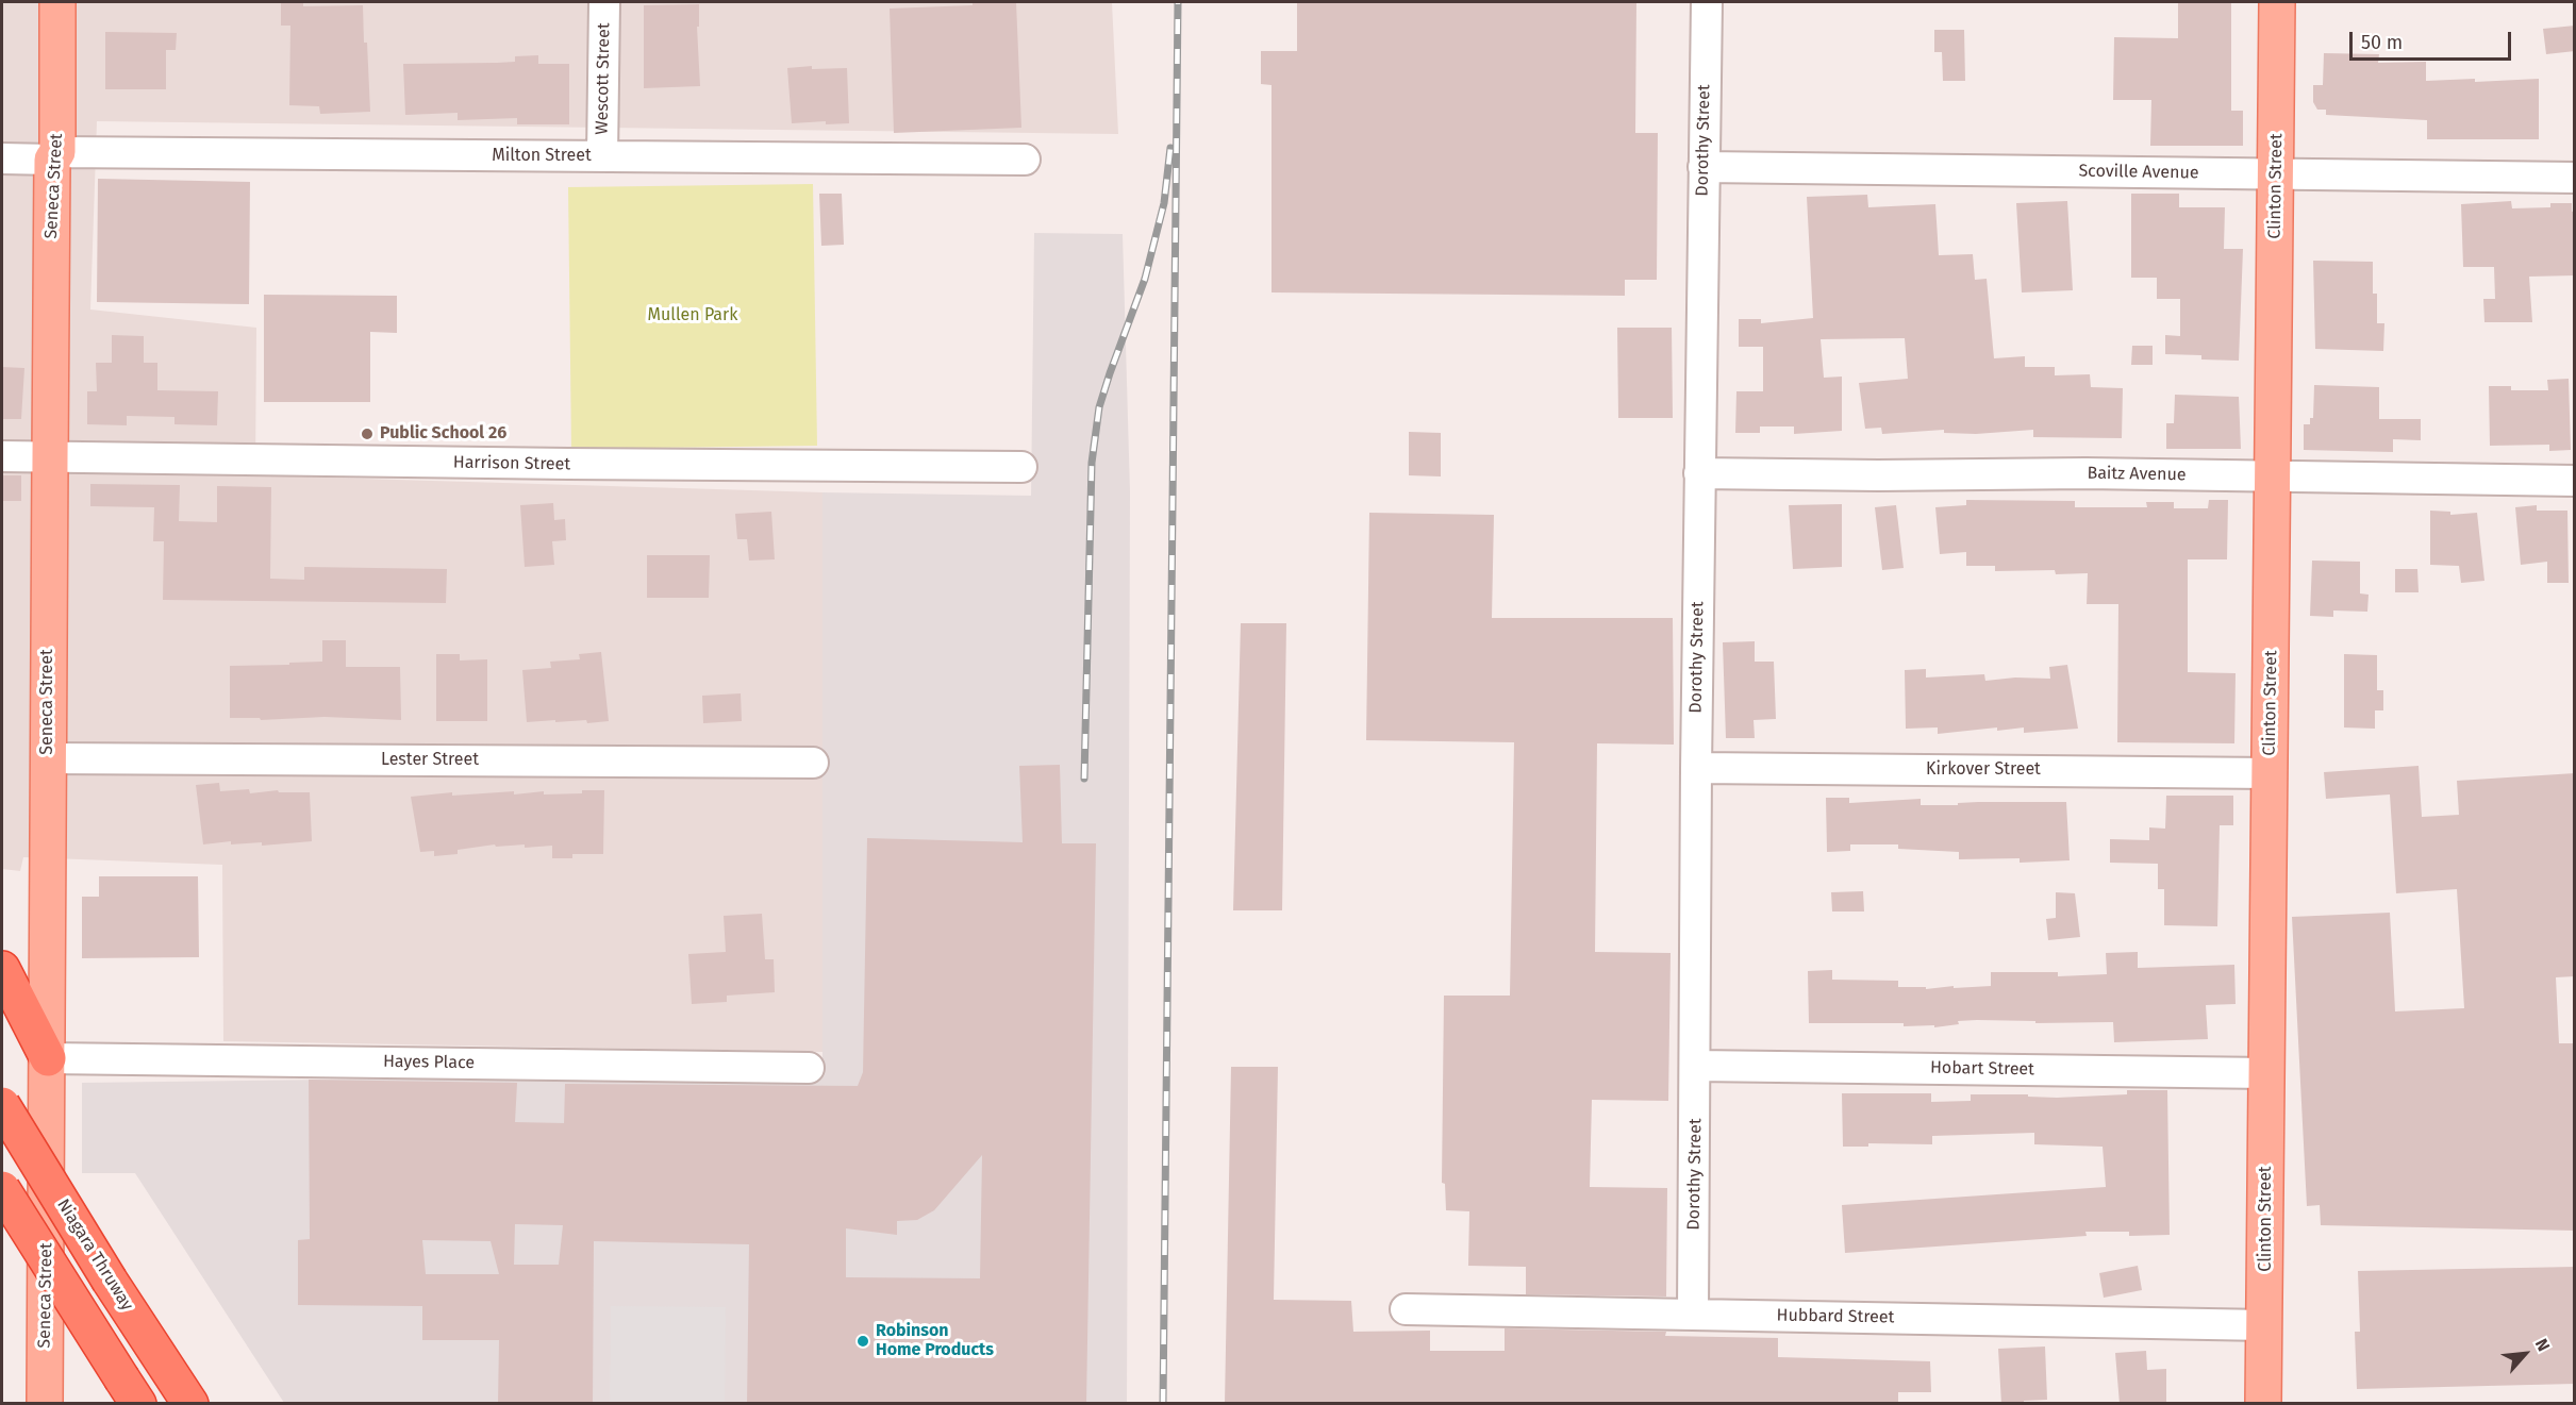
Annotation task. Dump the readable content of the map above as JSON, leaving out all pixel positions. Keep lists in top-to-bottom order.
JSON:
{
  "streets": {
    "highway": ["Niagara Thruway"],
    "main road": ["Seneca Street", "Clinton Street"],
    "street": [
      "Wescott Street",
      "Dorothy Street",
      "Milton Street",
      "Scoville Avenue",
      "Harrison Street",
      "Baitz Avenue",
      "Lester Street",
      "Kirkover Street",
      "Hayes Place",
      "Hobart Street",
      "Hubbard Street"
    ]
  },
  "crossings": [
    ["Wescott Street", "Milton Street"],
    ["Dorothy Street", "Scoville Avenue"],
    ["Dorothy Street", "Baitz Avenue"],
    ["Dorothy Street", "Kirkover Street"],
    ["Dorothy Street", "Hobart Street"],
    ["Dorothy Street", "Hubbard Street"],
    ["Milton Street", "Seneca Street"],
    ["Scoville Avenue", "Clinton Street"],
    ["Seneca Street", "Harrison Street"],
    ["Seneca Street", "Lester Street"],
    ["Seneca Street", "Hayes Place"],
    ["Clinton Street", "Baitz Avenue"],
    ["Clinton Street", "Kirkover Street"],
    ["Clinton Street", "Hobart Street"],
    ["Clinton Street", "Hubbard Street"]
  ],
  "parks": ["Mullen Park"],
  "places": ["Public School 26", "Robinson Home Products"],
  "scale_bar": "50 m",
  "north": "top right"
}
